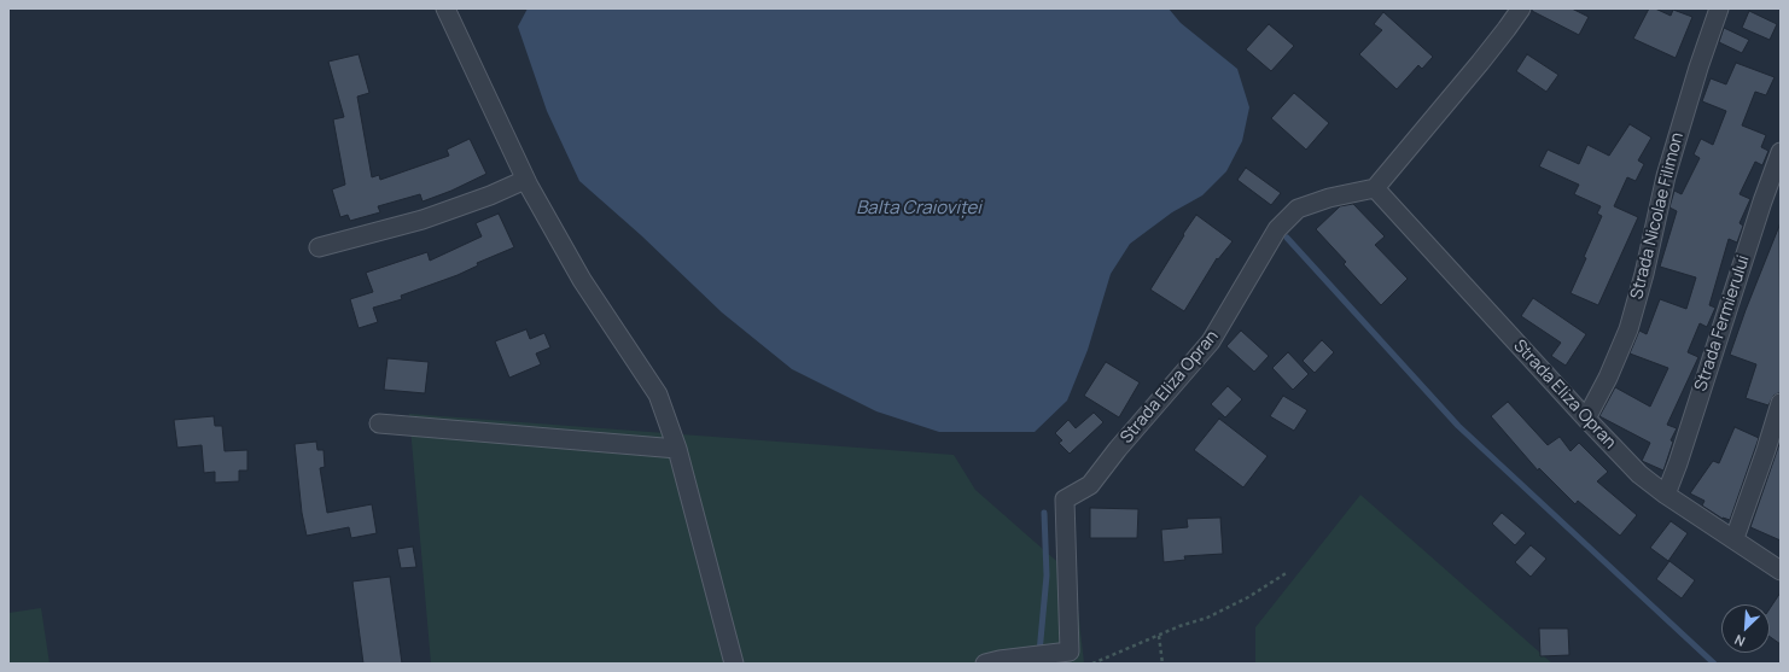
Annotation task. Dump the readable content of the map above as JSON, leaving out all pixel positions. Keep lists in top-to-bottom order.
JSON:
{
  "streets": {
    "street": ["Strada Nicolae Filimon", "Strada Fermierului", "Strada Eliza Opran"]
  },
  "crossings": [
    ["Strada Nicolae Filimon", "Strada Eliza Opran"],
    ["Strada Fermierului", "Strada Eliza Opran"]
  ],
  "water": ["Balta Craioviței"],
  "north": "bottom left"
}
